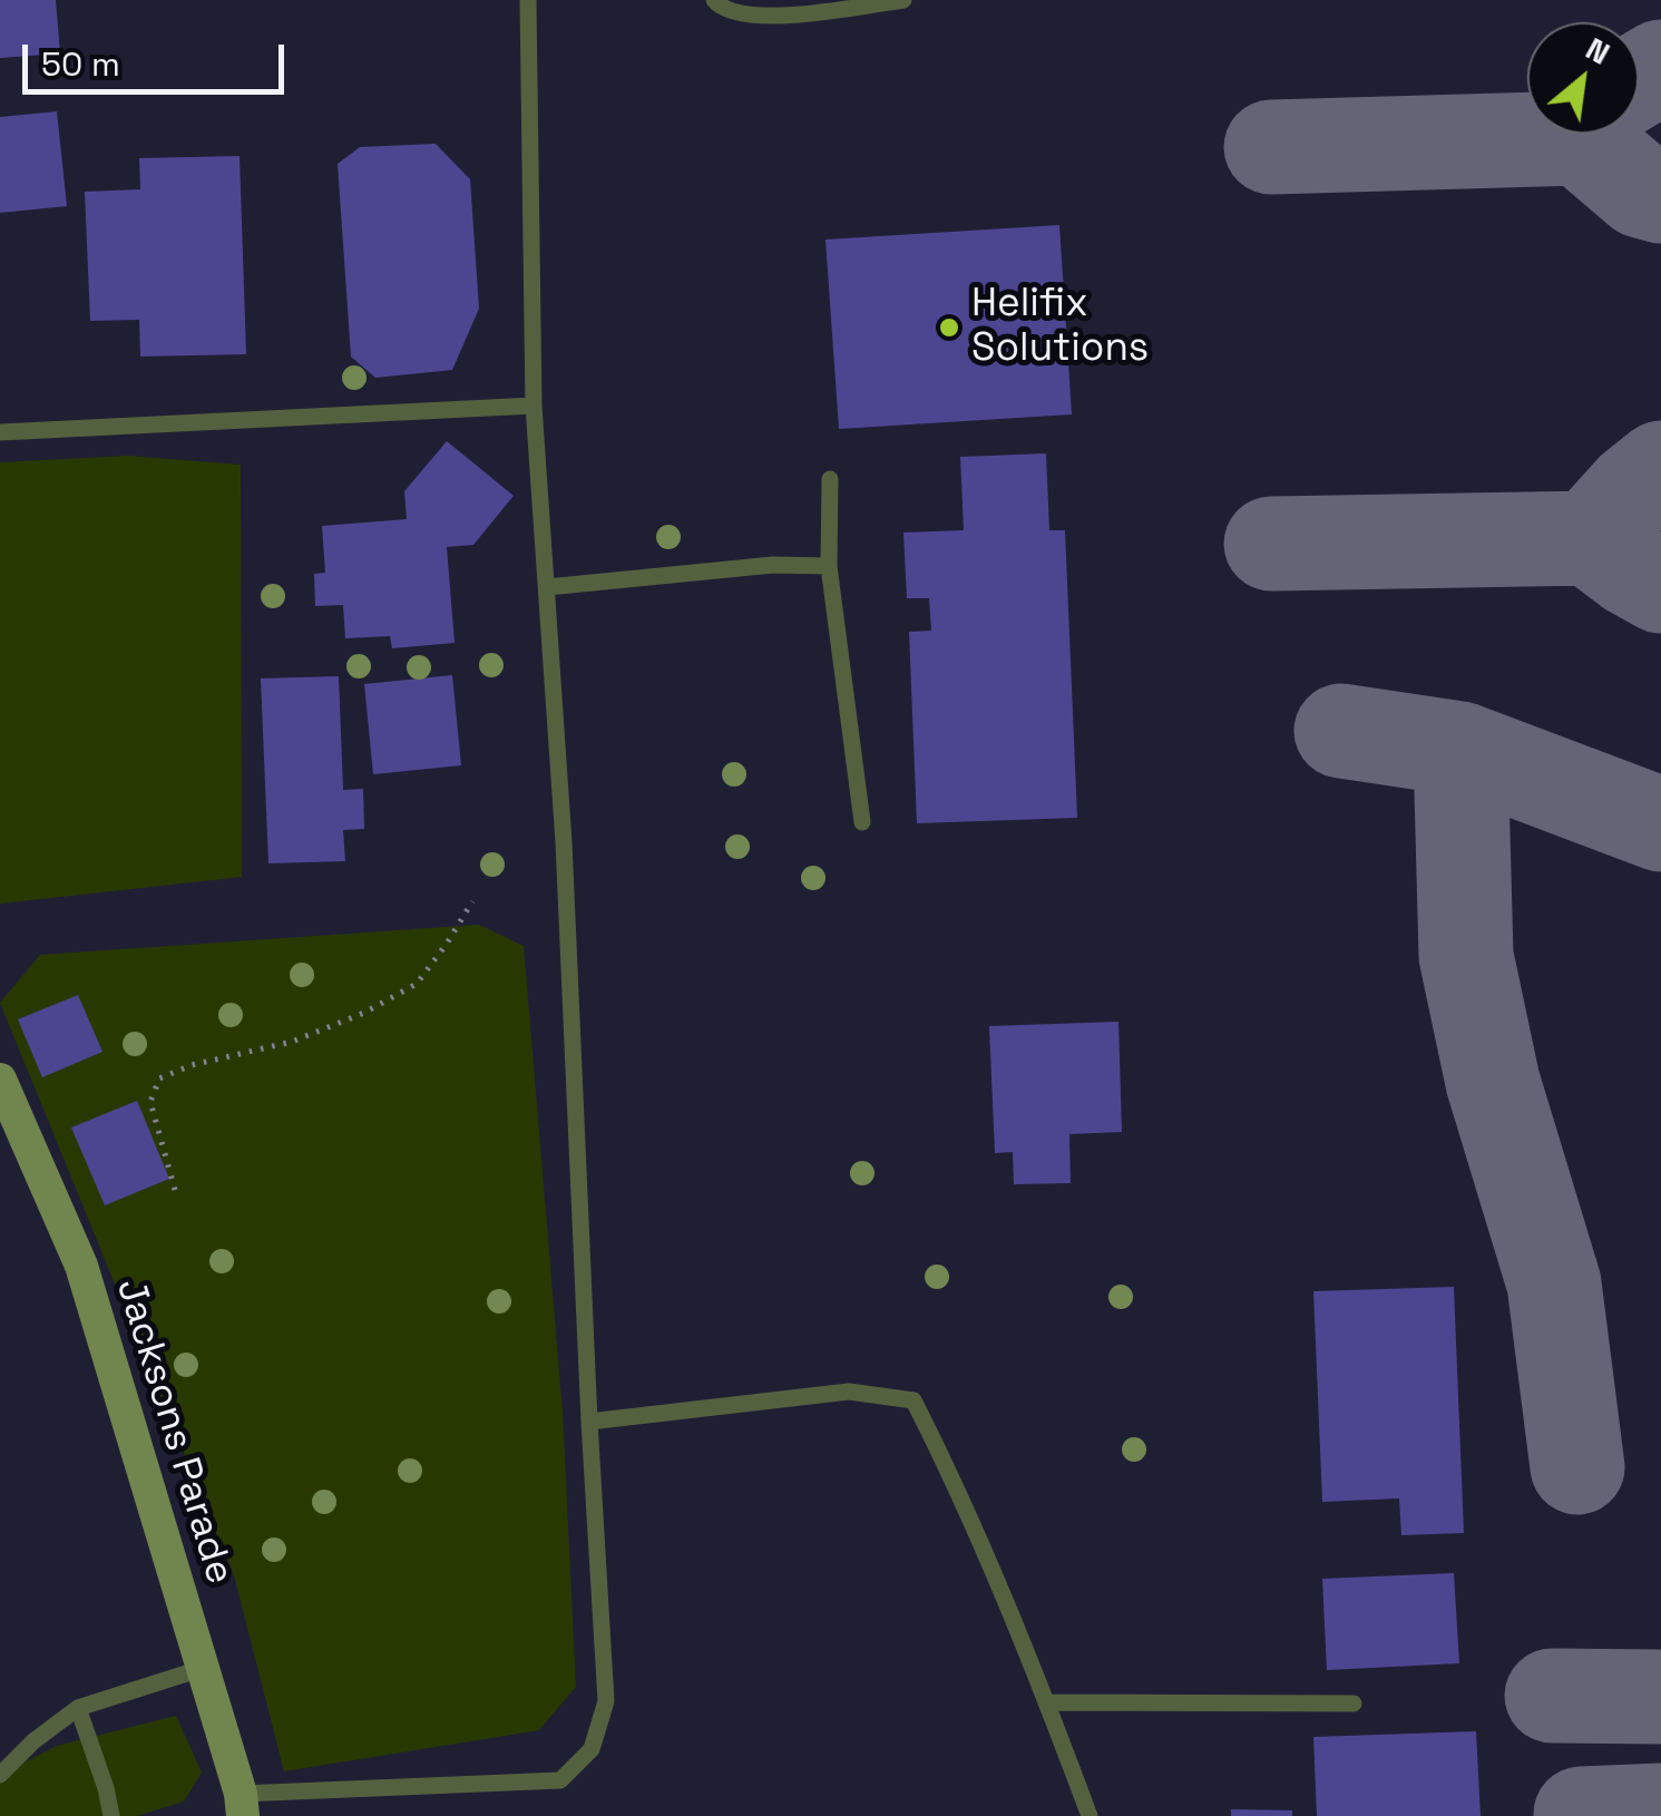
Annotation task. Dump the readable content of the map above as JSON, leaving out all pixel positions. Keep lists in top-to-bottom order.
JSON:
{
  "streets": {
    "street": ["Jacksons Parade"]
  },
  "places": ["Helifix Solutions"],
  "scale_bar": "50 m",
  "north": "top right"
}
